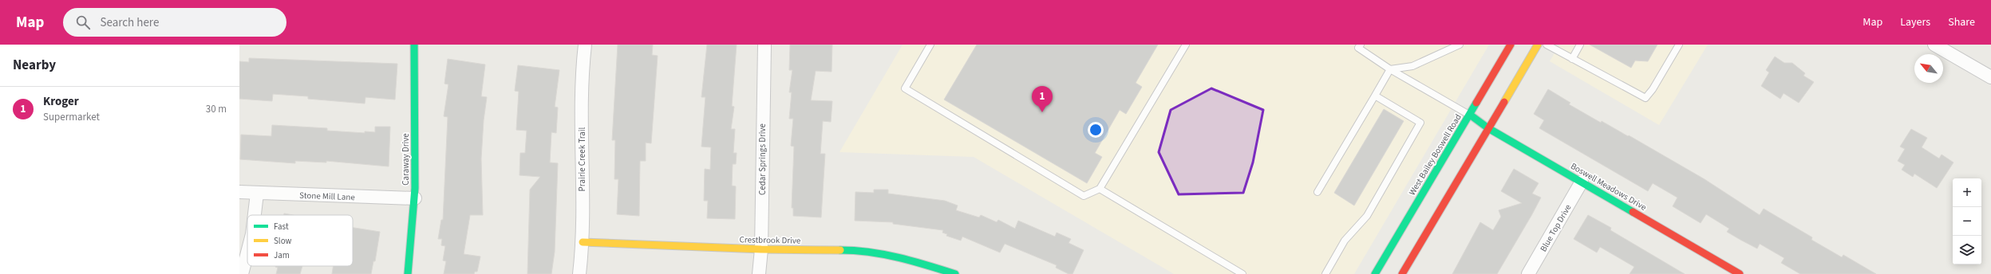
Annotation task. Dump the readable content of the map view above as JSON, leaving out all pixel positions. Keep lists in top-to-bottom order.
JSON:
{
  "streets": {
    "street": [
      "West Bailey Boswell Road",
      "Caraway Drive",
      "Prairie Creek Trail",
      "Cedar Springs Drive",
      "Boswell Meadows Drive",
      "Stone Mill Lane",
      "Blue Top Drive",
      "Crestbrook Drive"
    ]
  },
  "crossings": [
    ["West Bailey Boswell Road", "Boswell Meadows Drive"],
    ["Caraway Drive", "Stone Mill Lane"],
    ["Prairie Creek Trail", "Crestbrook Drive"],
    ["Cedar Springs Drive", "Crestbrook Drive"],
    ["Boswell Meadows Drive", "Blue Top Drive"]
  ],
  "legend": ["Fast", "Slow", "Jam"],
  "north": "top left",
  "page": {
    "header": "Map",
    "search": "Search here",
    "nav": ["Map", "Layers", "Share"],
    "heading": "Nearby",
    "list": [
      {
        "mark": "1",
        "name": "Kroger",
        "note": "Supermarket",
        "value": "30 m"
      }
    ],
    "pins": "1",
    "map_buttons": ["+", "−"]
  }
}
